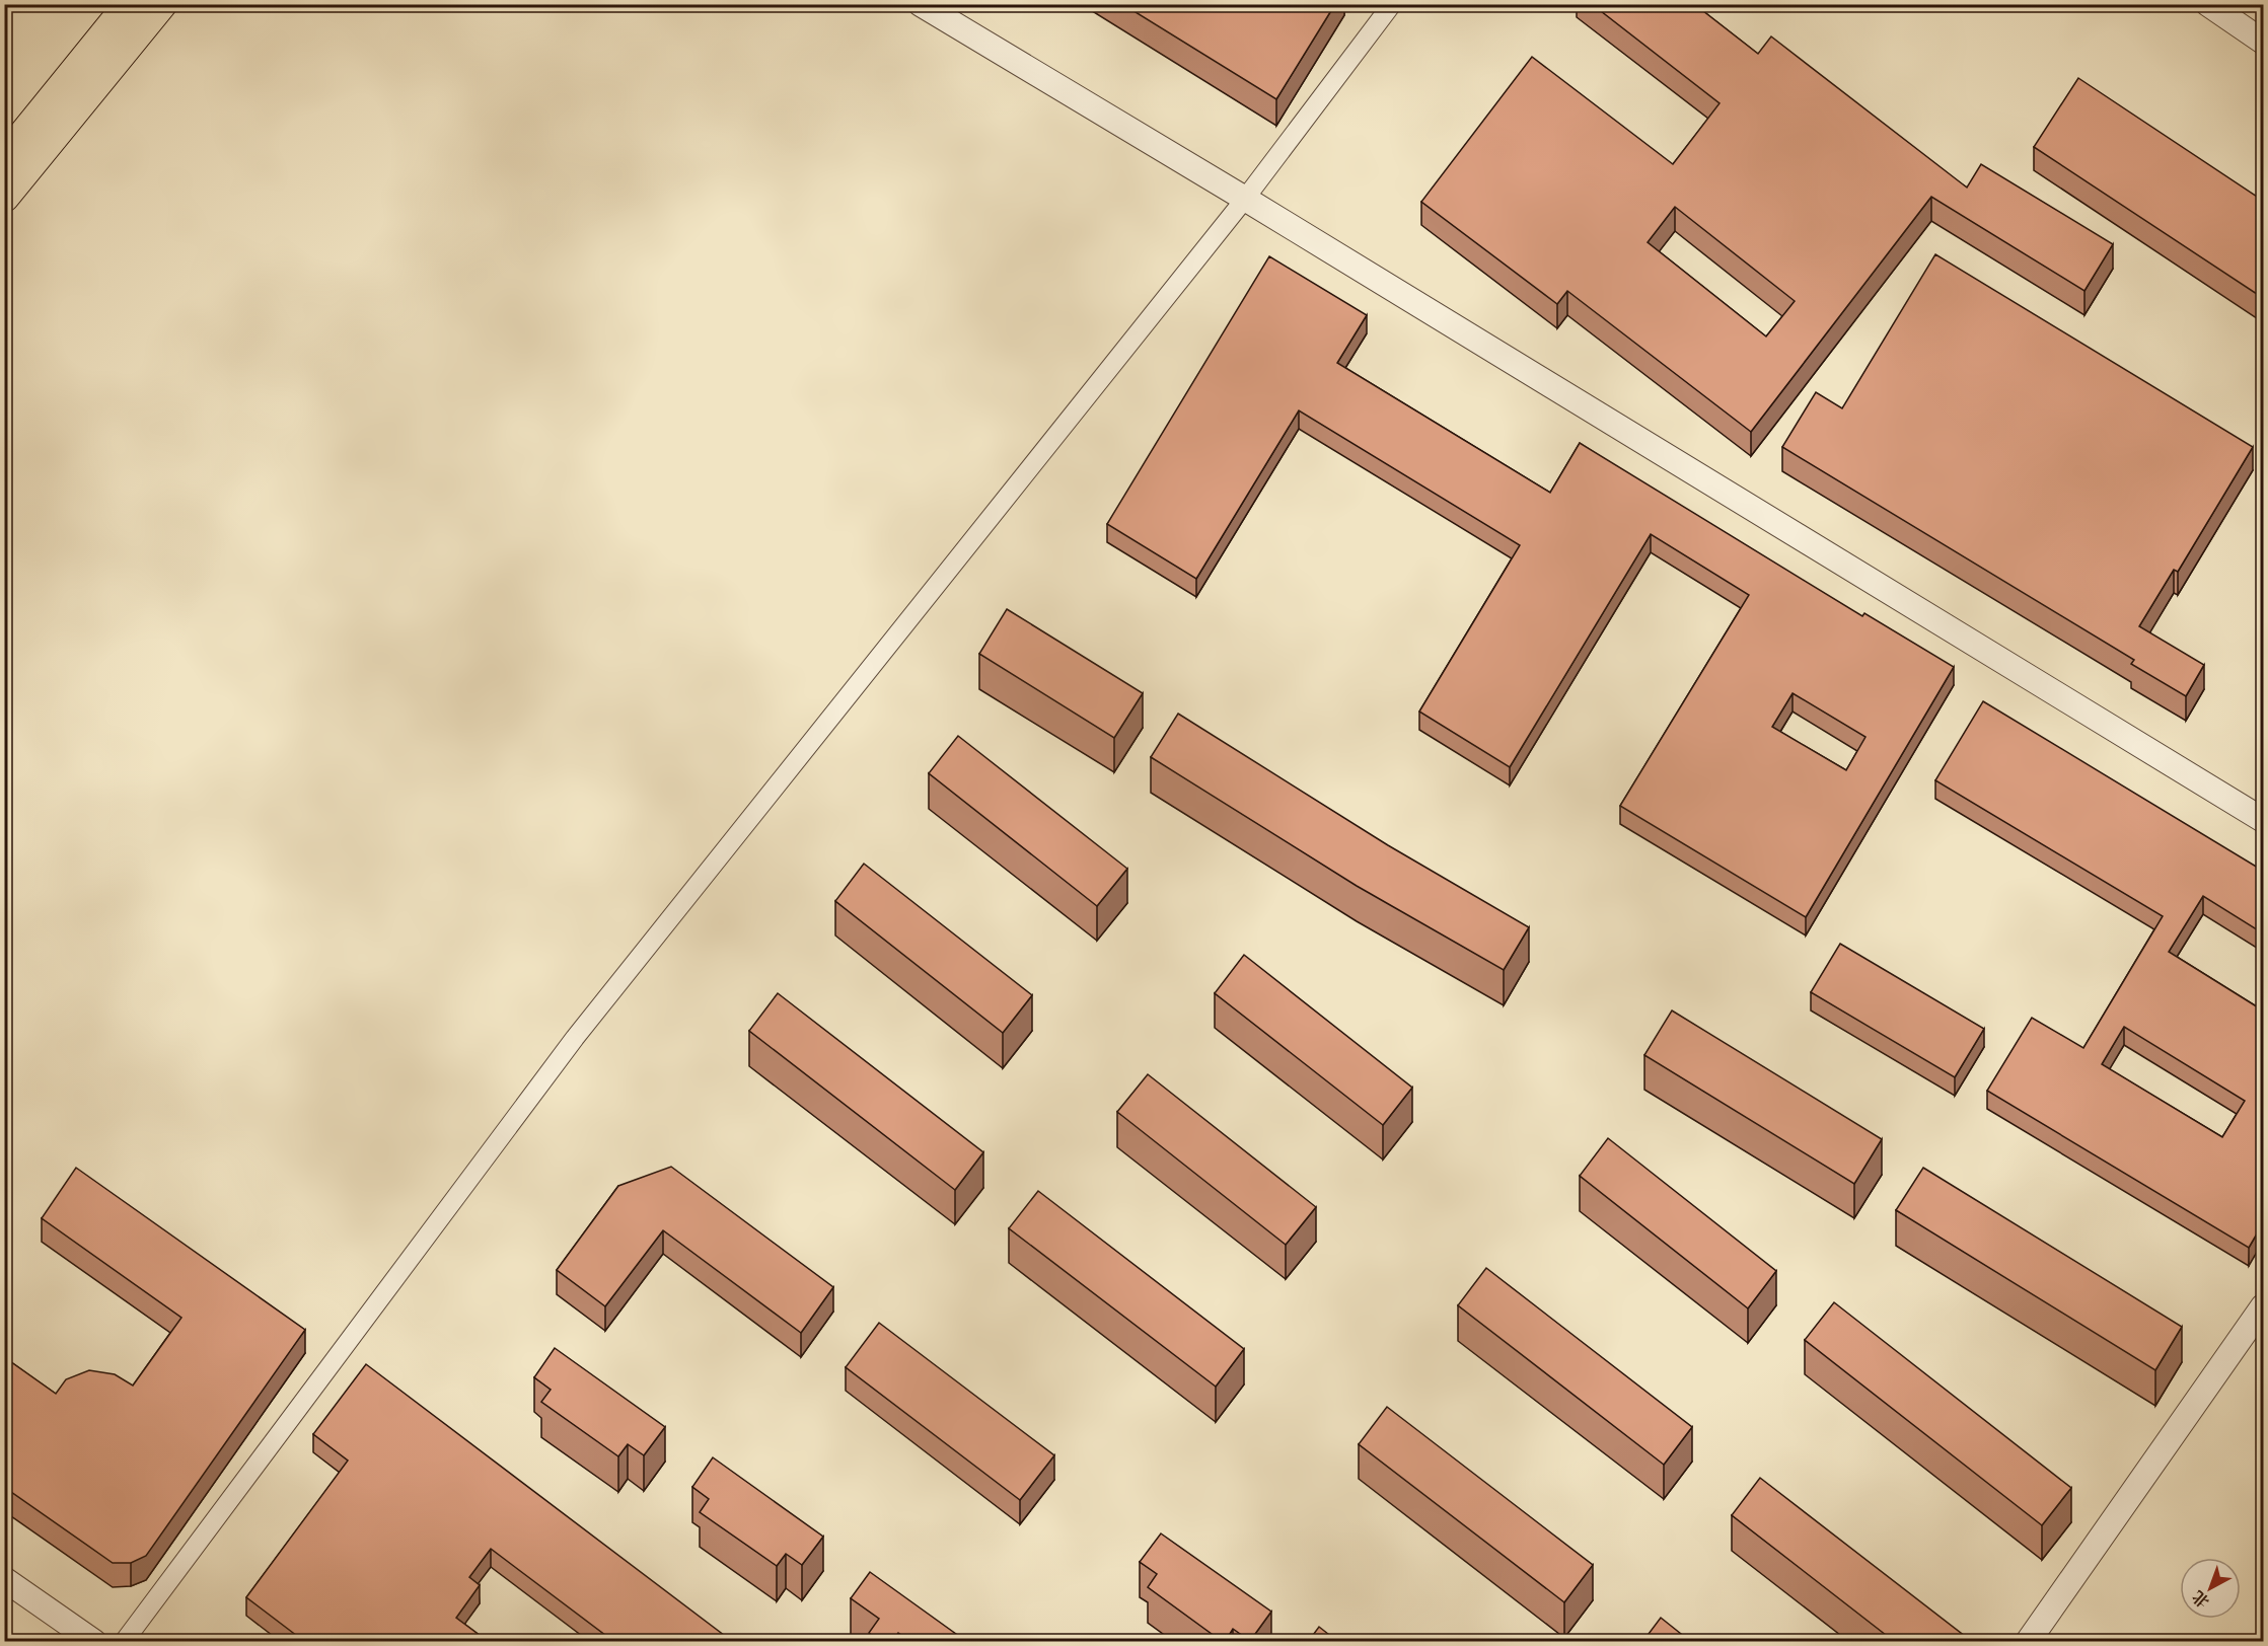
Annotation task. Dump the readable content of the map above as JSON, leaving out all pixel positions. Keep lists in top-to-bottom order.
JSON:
{
  "north": "bottom left"
}
